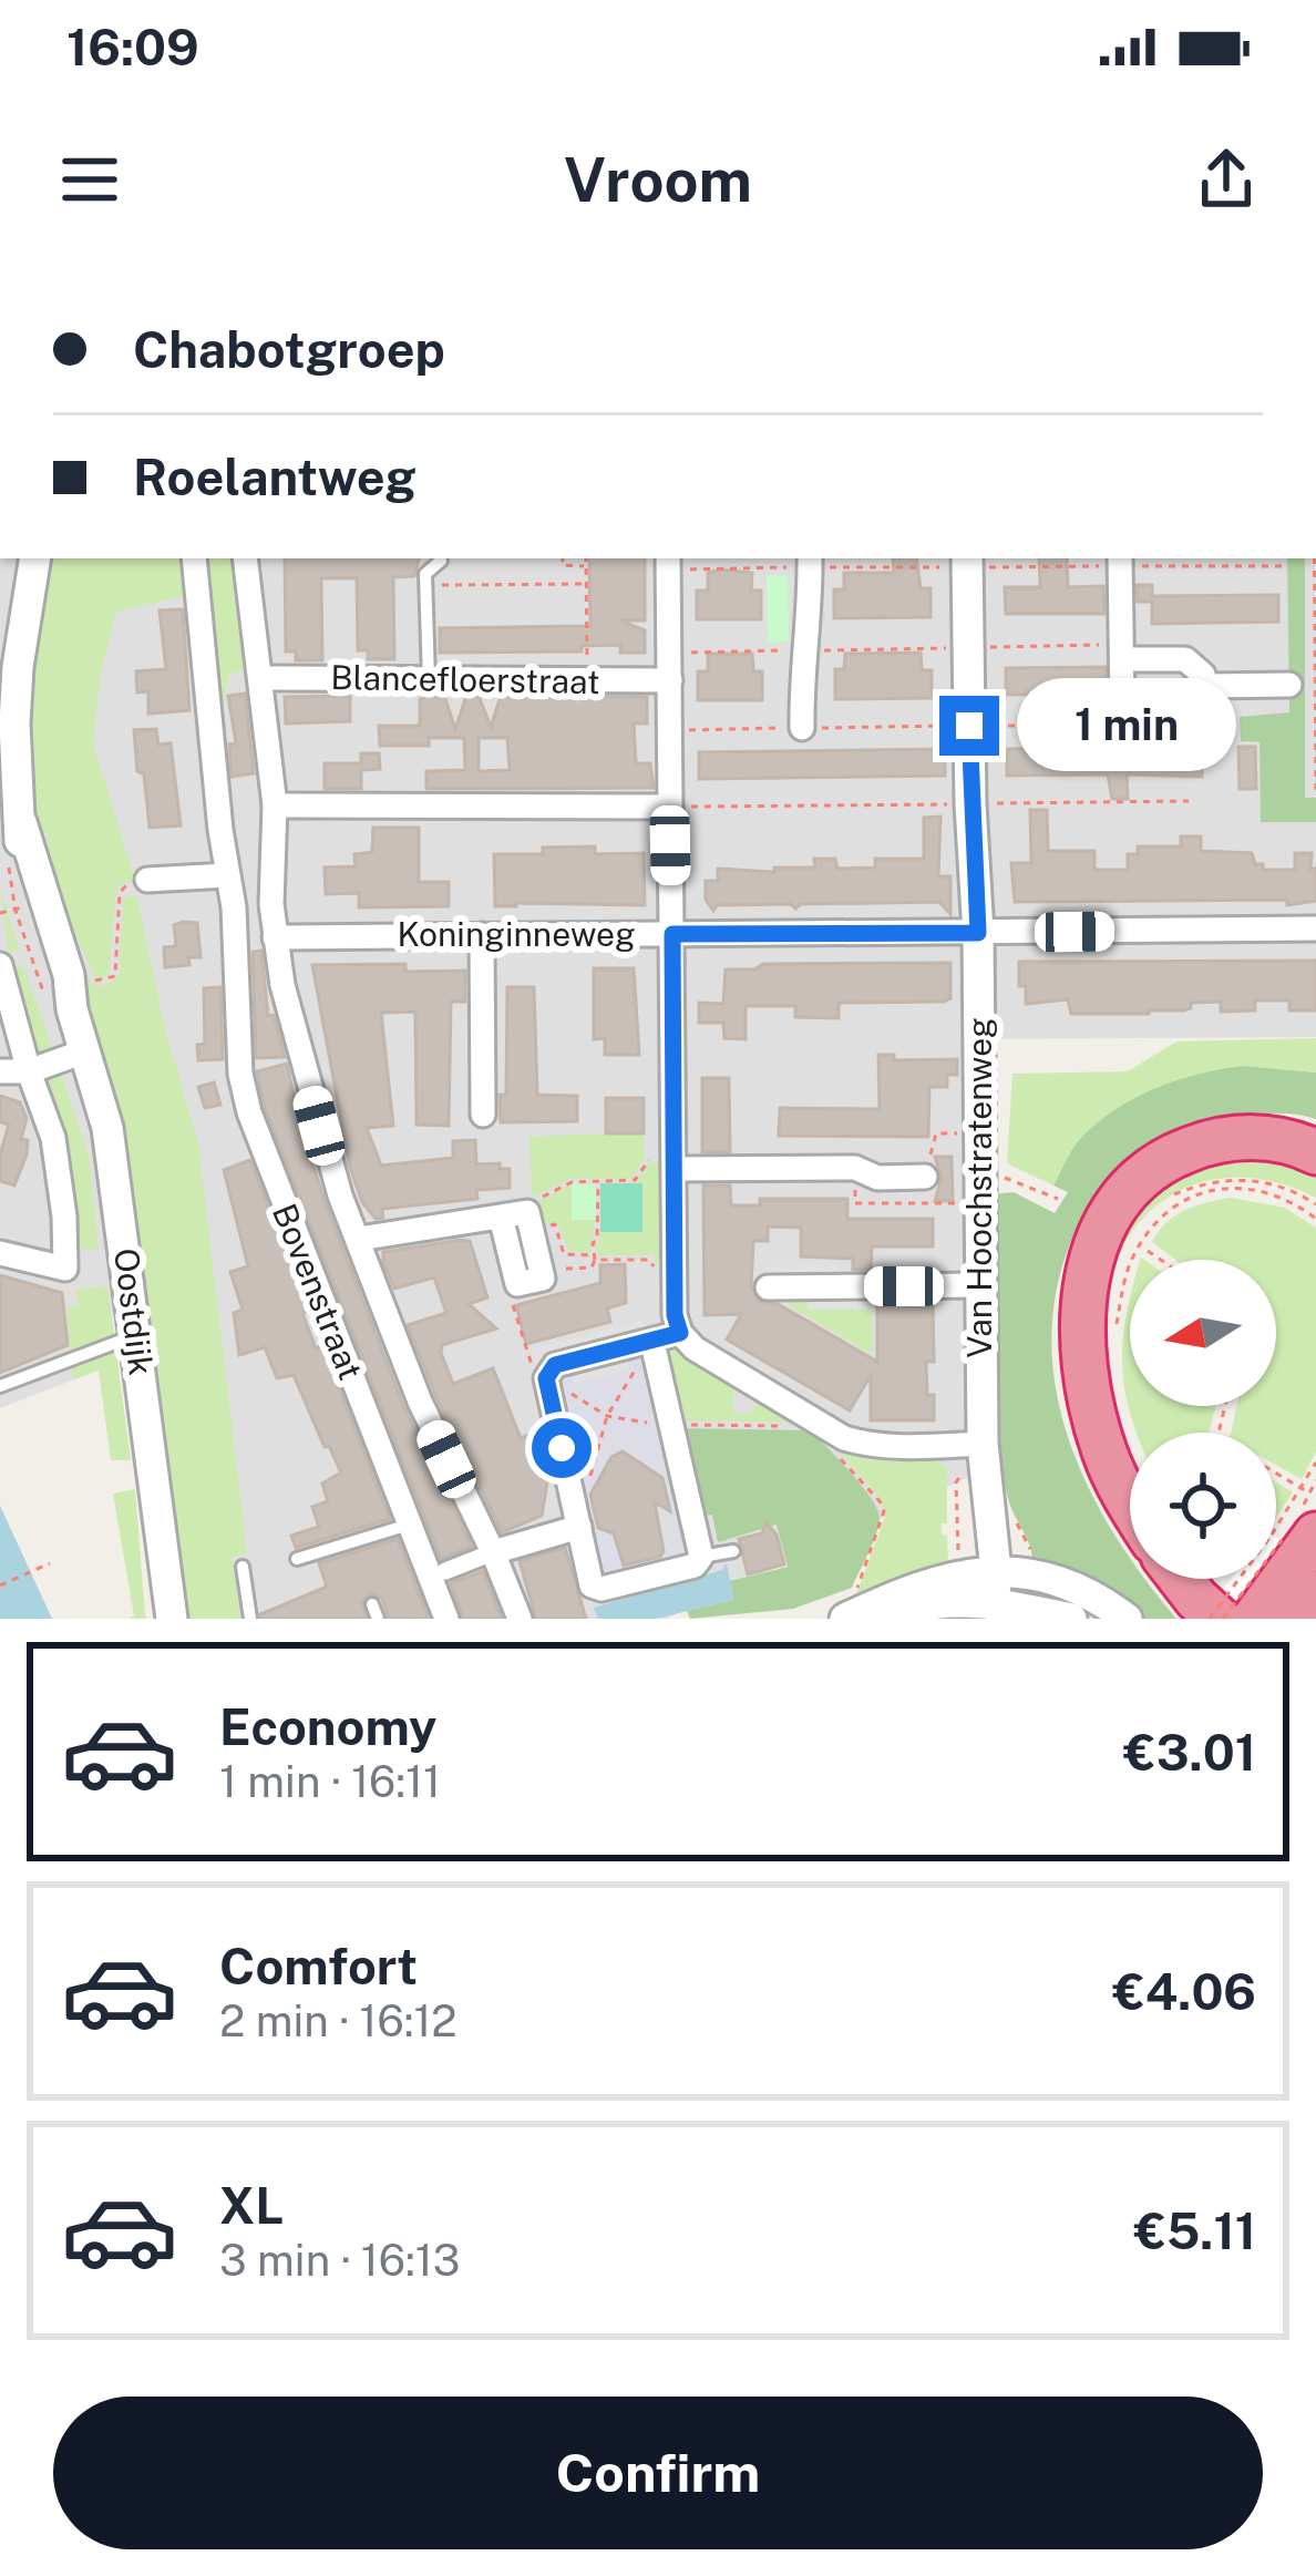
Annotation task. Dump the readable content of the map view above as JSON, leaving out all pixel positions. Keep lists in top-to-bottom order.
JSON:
{
  "streets": {
    "street": [
      "Blancefloerstraat",
      "Koninginneweg",
      "Van Hoochstratenweg",
      "Bovenstraat",
      "Oostdijk"
    ]
  },
  "crossings": [
    ["Koninginneweg", "Van Hoochstratenweg"]
  ],
  "north": "left",
  "page": {
    "status": "16:09",
    "header": "Vroom",
    "banner": ["Chabotgroep", "Roelantweg"],
    "bubble": "1 min",
    "list": [
      {
        "name": "Economy",
        "note": "1 min · 16:11",
        "value": "€3.01"
      },
      {
        "name": "Comfort",
        "note": "2 min · 16:12",
        "value": "€4.06"
      },
      {
        "name": "XL",
        "note": "3 min · 16:13",
        "value": "€5.11"
      }
    ],
    "buttons": "Confirm"
  }
}
